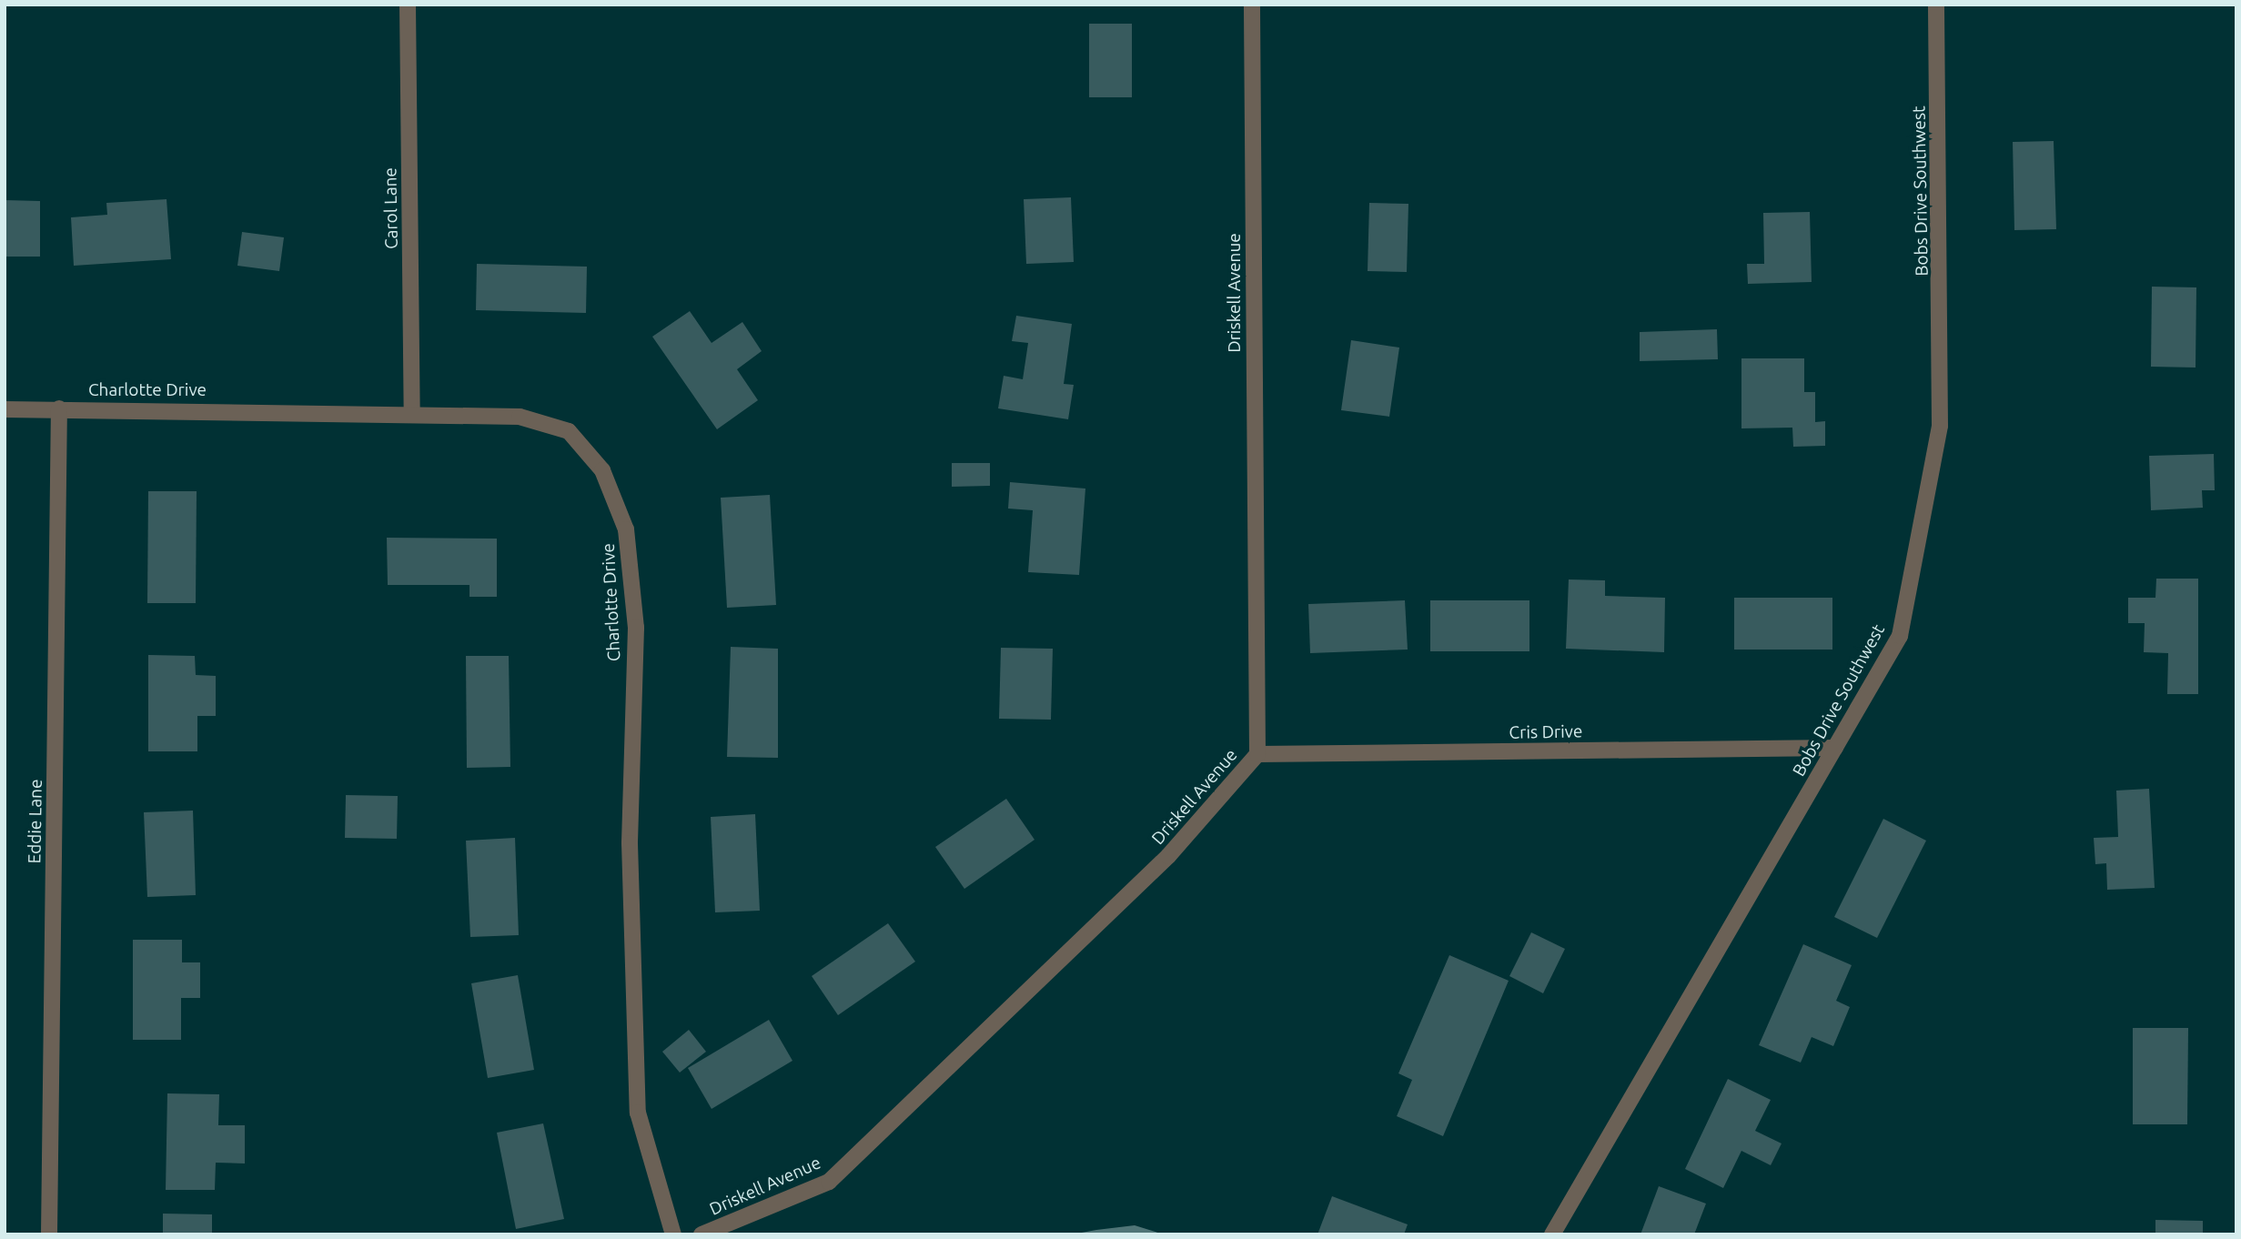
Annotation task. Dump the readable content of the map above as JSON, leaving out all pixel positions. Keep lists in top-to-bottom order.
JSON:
{
  "streets": {
    "street": [
      "Bobs Drive Southwest",
      "Carol Lane",
      "Driskell Avenue",
      "Charlotte Drive",
      "Cris Drive",
      "Eddie Lane"
    ]
  },
  "crossings": [
    ["Bobs Drive Southwest", "Cris Drive"],
    ["Carol Lane", "Charlotte Drive"],
    ["Driskell Avenue", "Cris Drive"],
    ["Charlotte Drive", "Eddie Lane"]
  ]
}
